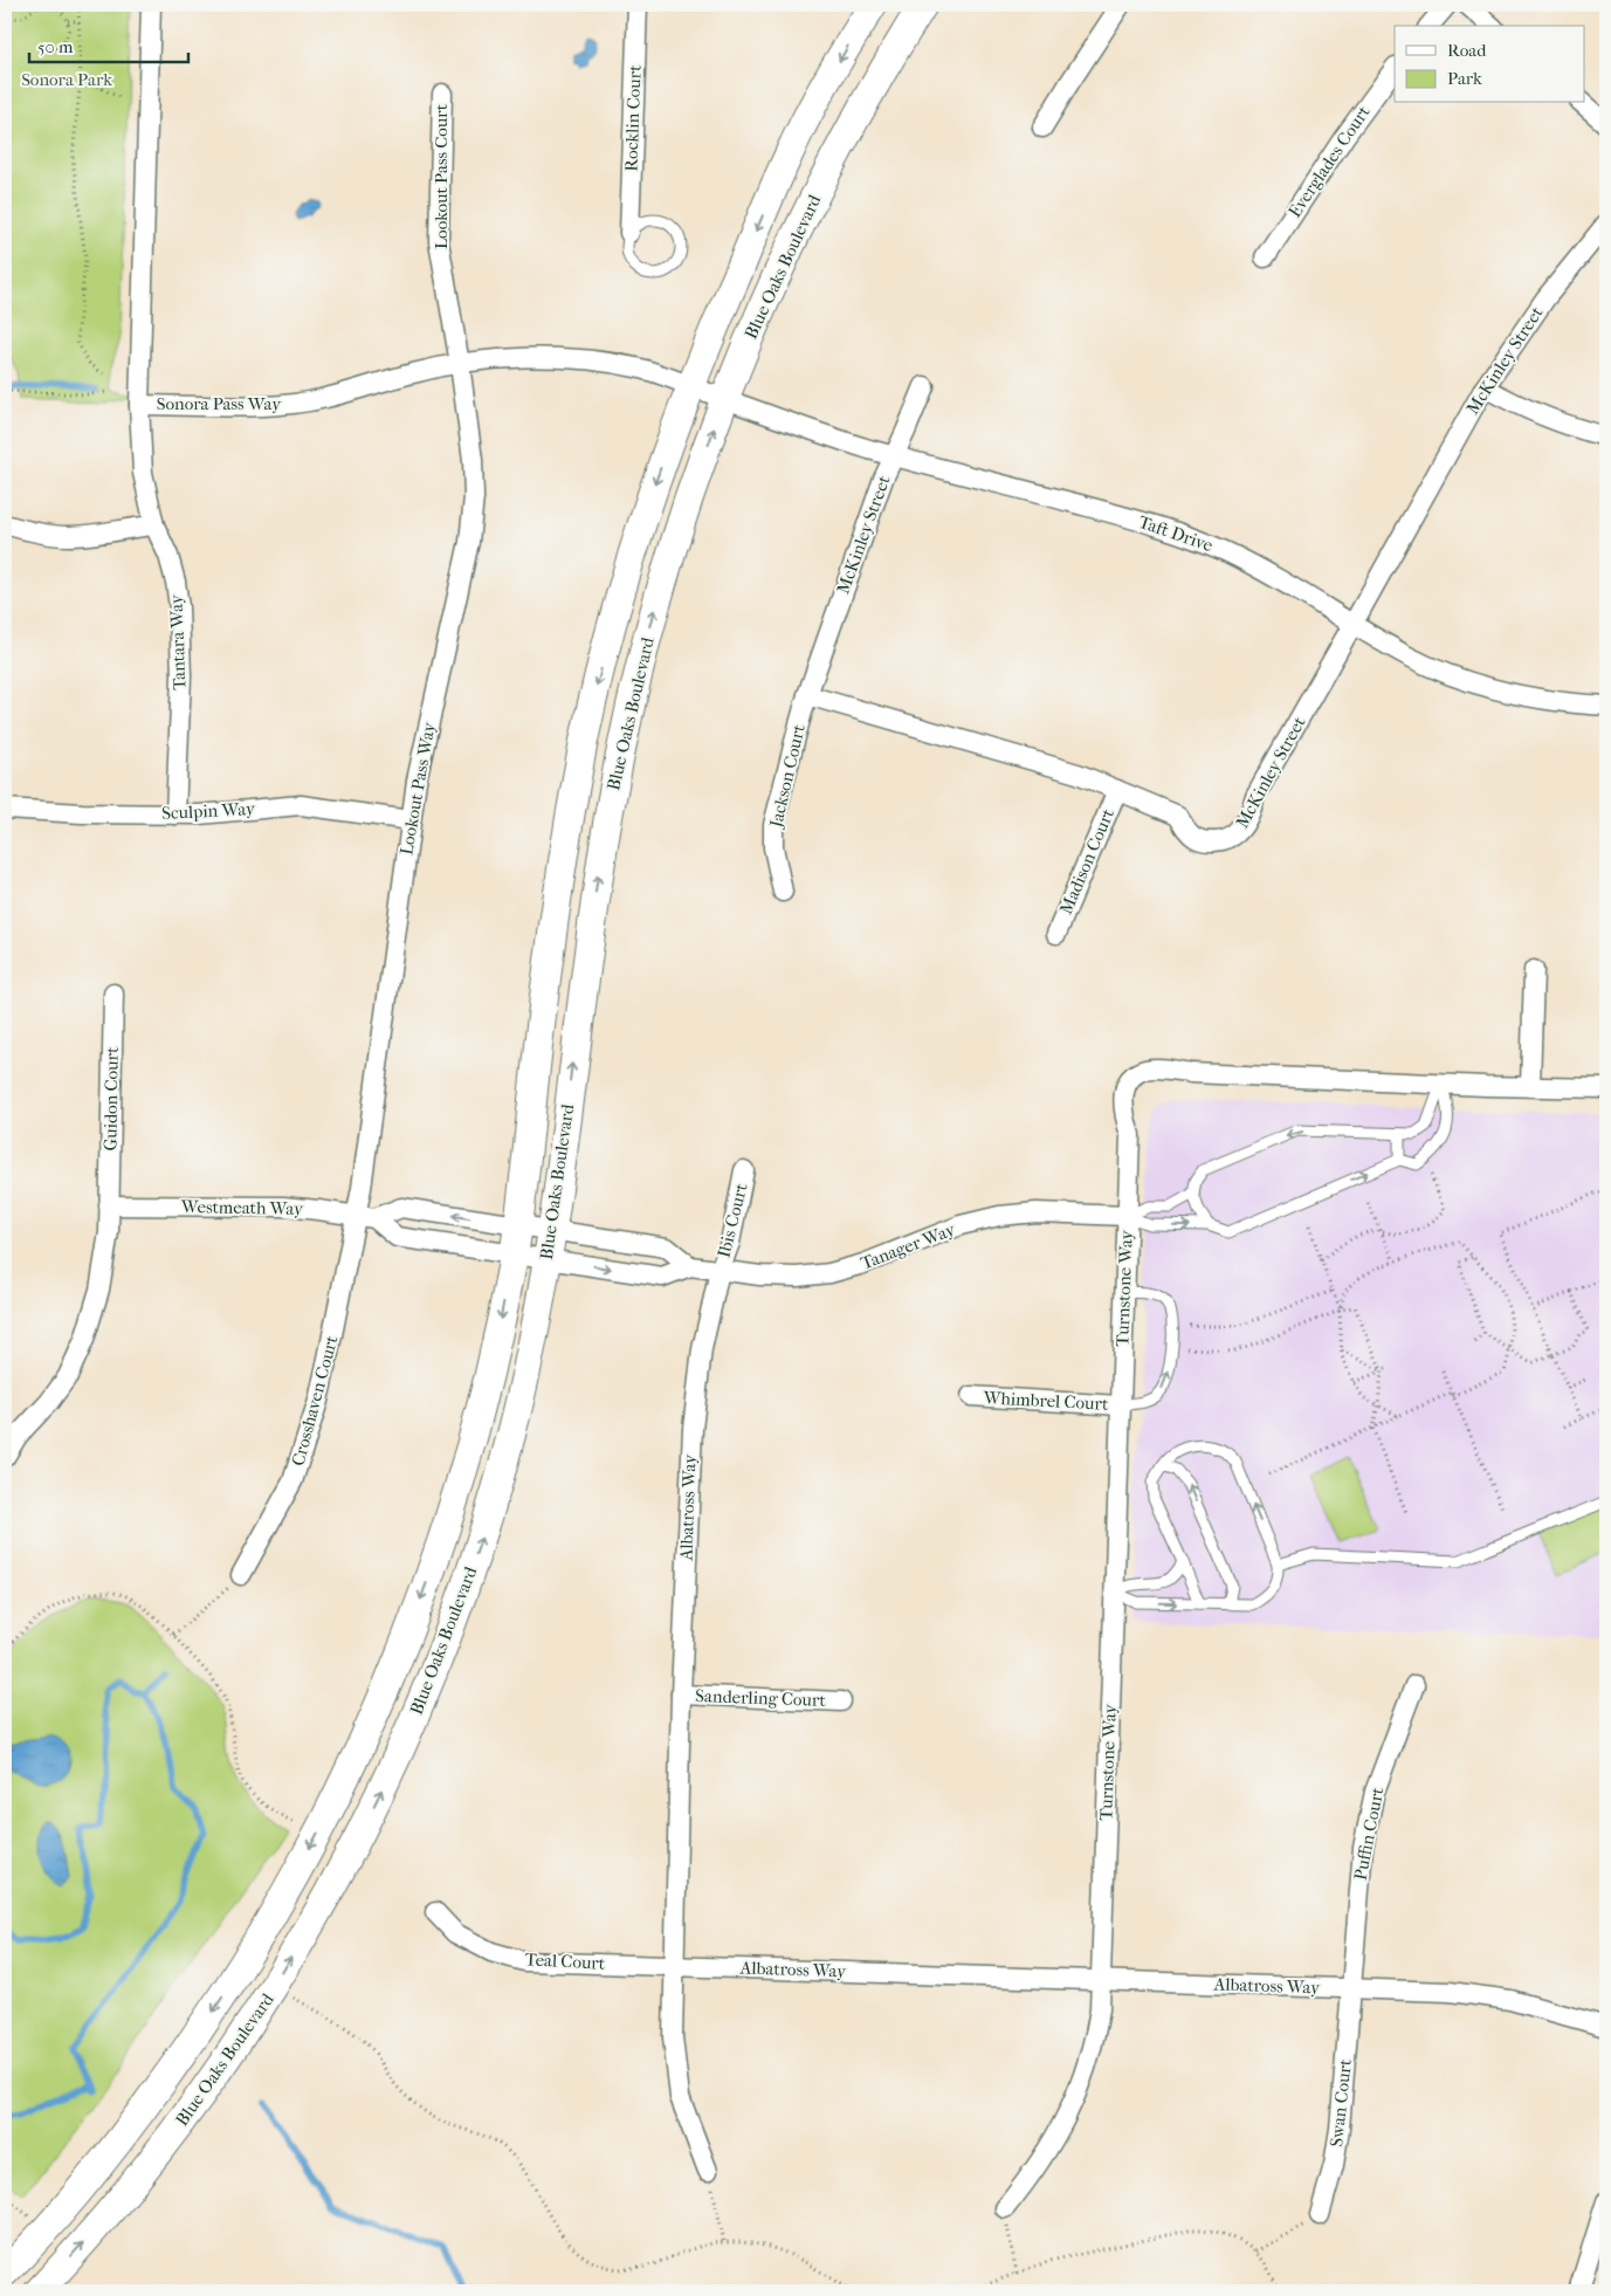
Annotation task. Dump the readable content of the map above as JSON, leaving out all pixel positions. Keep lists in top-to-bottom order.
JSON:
{
  "streets": {
    "main road": ["Blue Oaks Boulevard"],
    "street": [
      "Rocklin Court",
      "Everglades Court",
      "Lookout Pass Court",
      "McKinley Street",
      "Sonora Pass Way",
      "Taft Drive",
      "Tantara Way",
      "Jackson Court",
      "Lookout Pass Way",
      "Sculpin Way",
      "Madison Court",
      "Guidon Court",
      "Westmeath Way",
      "Ibis Court",
      "Tanager Way",
      "Turnstone Way",
      "Crosshaven Court",
      "Whimbrel Court",
      "Albatross Way",
      "Sanderling Court",
      "Puffin Court",
      "Teal Court",
      "Swan Court"
    ]
  },
  "crossings": [
    ["Lookout Pass Court", "Sonora Pass Way"],
    ["Lookout Pass Court", "Lookout Pass Way"],
    ["Blue Oaks Boulevard", "Sonora Pass Way"],
    ["Blue Oaks Boulevard", "Taft Drive"],
    ["Blue Oaks Boulevard", "Westmeath Way"],
    ["Blue Oaks Boulevard", "Tanager Way"],
    ["McKinley Street", "Taft Drive"],
    ["McKinley Street", "Jackson Court"],
    ["McKinley Street", "Madison Court"],
    ["Sonora Pass Way", "Taft Drive"],
    ["Sonora Pass Way", "Tantara Way"],
    ["Sonora Pass Way", "Lookout Pass Way"],
    ["Tantara Way", "Sculpin Way"],
    ["Lookout Pass Way", "Sculpin Way"],
    ["Lookout Pass Way", "Westmeath Way"],
    ["Lookout Pass Way", "Crosshaven Court"],
    ["Guidon Court", "Westmeath Way"],
    ["Westmeath Way", "Tanager Way"],
    ["Westmeath Way", "Crosshaven Court"],
    ["Ibis Court", "Tanager Way"],
    ["Ibis Court", "Albatross Way"],
    ["Tanager Way", "Turnstone Way"],
    ["Tanager Way", "Albatross Way"],
    ["Turnstone Way", "Whimbrel Court"],
    ["Turnstone Way", "Albatross Way"],
    ["Albatross Way", "Sanderling Court"],
    ["Albatross Way", "Puffin Court"],
    ["Albatross Way", "Teal Court"],
    ["Albatross Way", "Swan Court"],
    ["Puffin Court", "Swan Court"]
  ],
  "parks": ["Sonora Park"],
  "legend": ["Road", "Park"],
  "scale_bar": "50 m"
}
